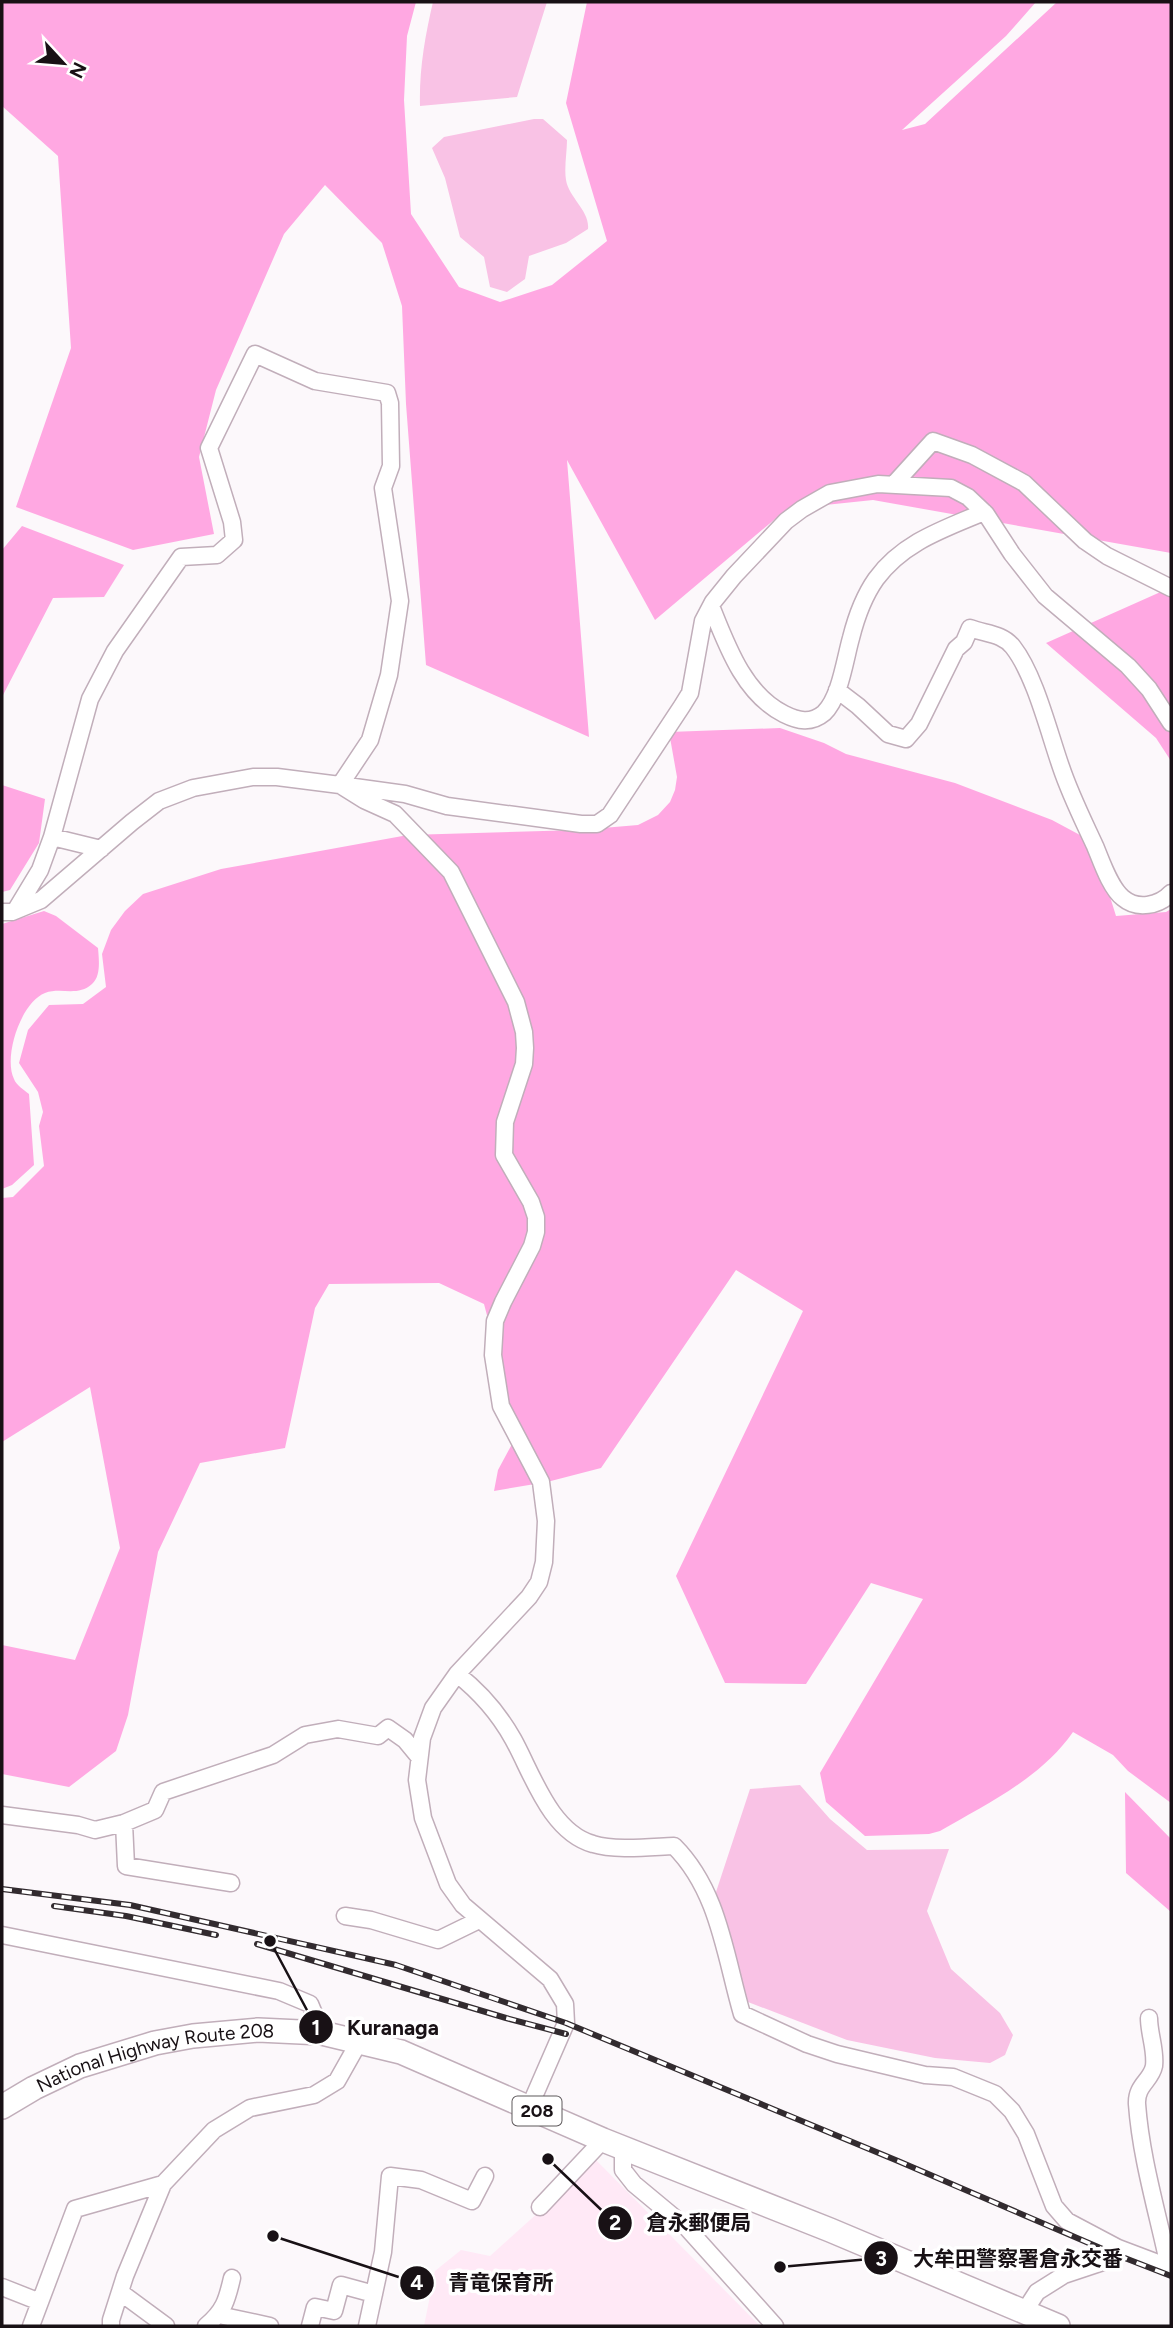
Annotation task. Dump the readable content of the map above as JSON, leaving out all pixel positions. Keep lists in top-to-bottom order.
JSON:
{
  "streets": {
    "highway": ["National Highway Route 208", "208"]
  },
  "places": [
    "Kuranaga",
    "倉永郵便局",
    "青竜保育所",
    "大牟田警察署倉永交番"
  ],
  "north": "bottom right"
}
